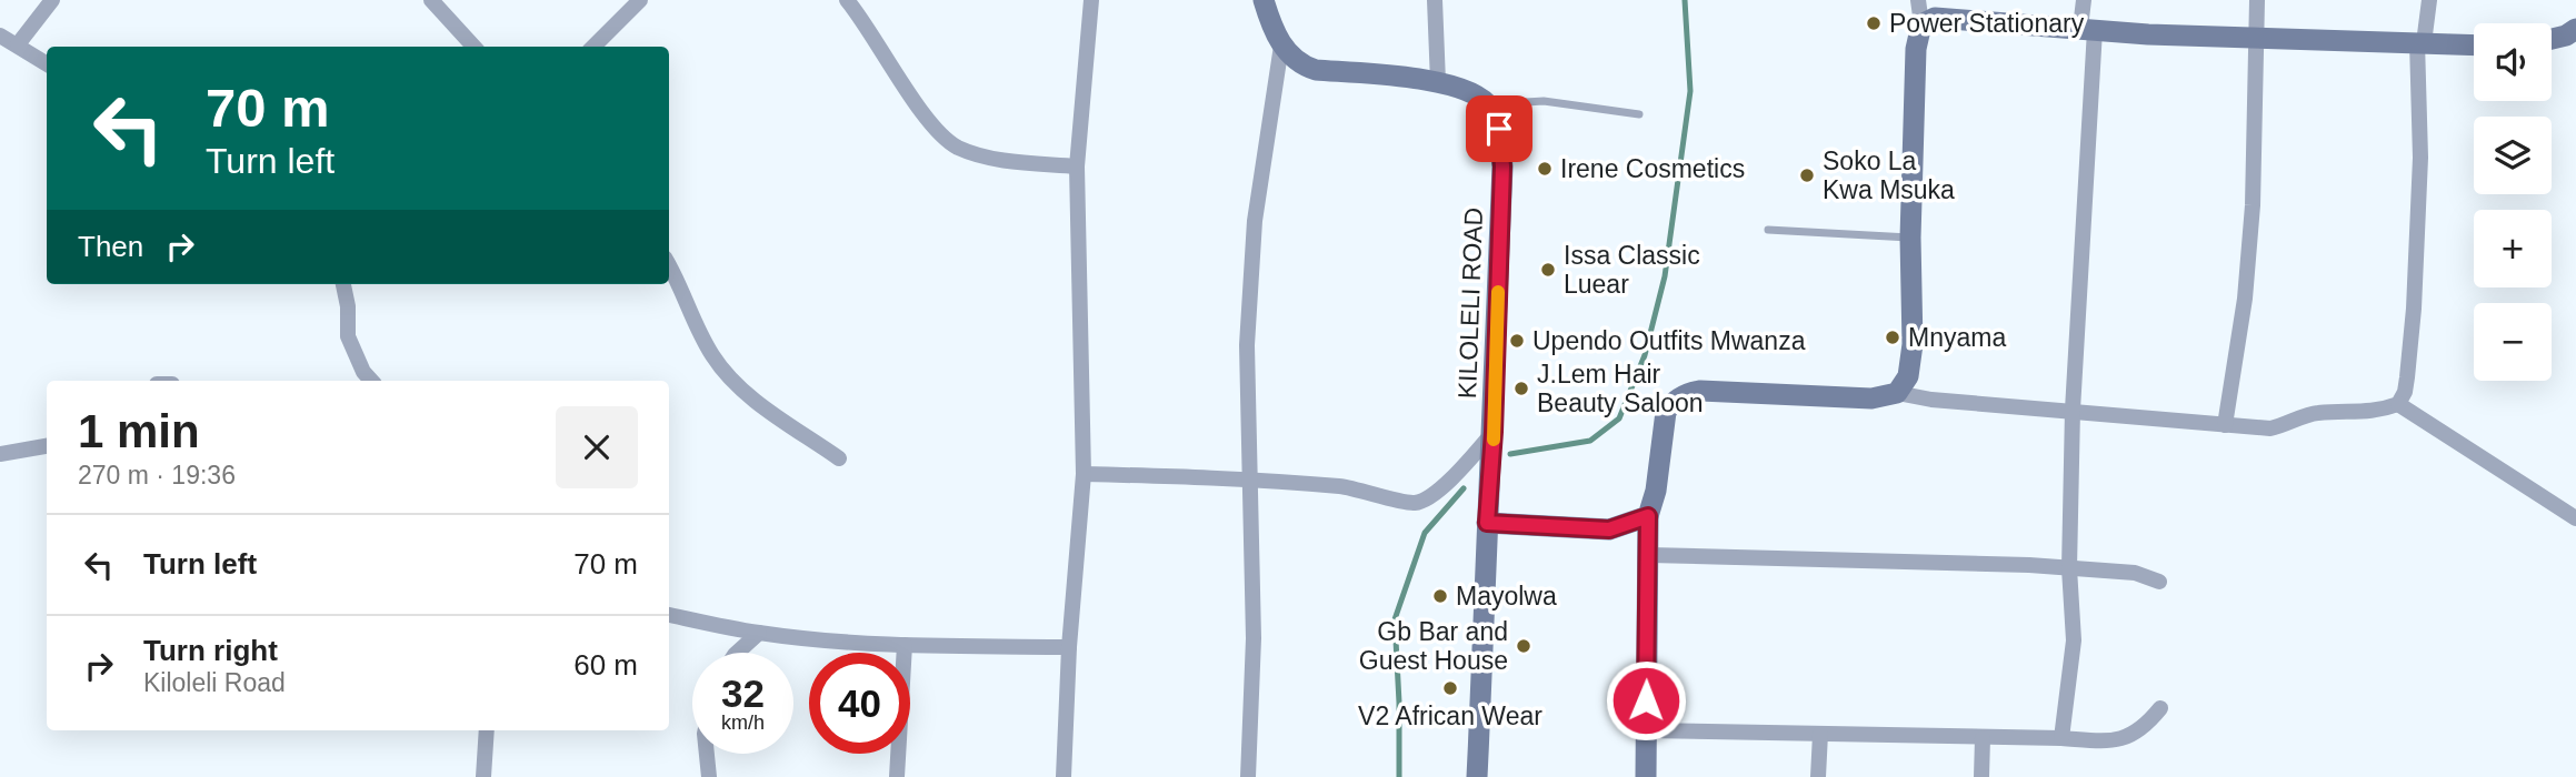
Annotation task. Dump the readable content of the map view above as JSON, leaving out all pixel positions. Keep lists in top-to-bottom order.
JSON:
{
  "streets": {
    "main road": ["KILOLELI ROAD"]
  },
  "places": [
    "Power Stationary",
    "Irene Cosmetics",
    "Soko La Kwa Msuka",
    "Issa Classic Luear",
    "Mnyama",
    "Upendo Outfits Mwanza",
    "J.Lem Hair Beauty Saloon",
    "Mayolwa",
    "Gb Bar and Guest House",
    "V2 African Wear"
  ],
  "page": {
    "map_buttons": ["+", "−"],
    "turn": ["70 m", "Turn left"],
    "then": "Then",
    "heading": ["1 min", "270 m · 19:36"],
    "list": [
      {
        "name": "Turn left",
        "value": "70 m"
      },
      {
        "name": "Turn right",
        "note": "Kiloleli Road",
        "value": "60 m"
      }
    ],
    "speed": "32 km/h",
    "limit": "40"
  }
}
